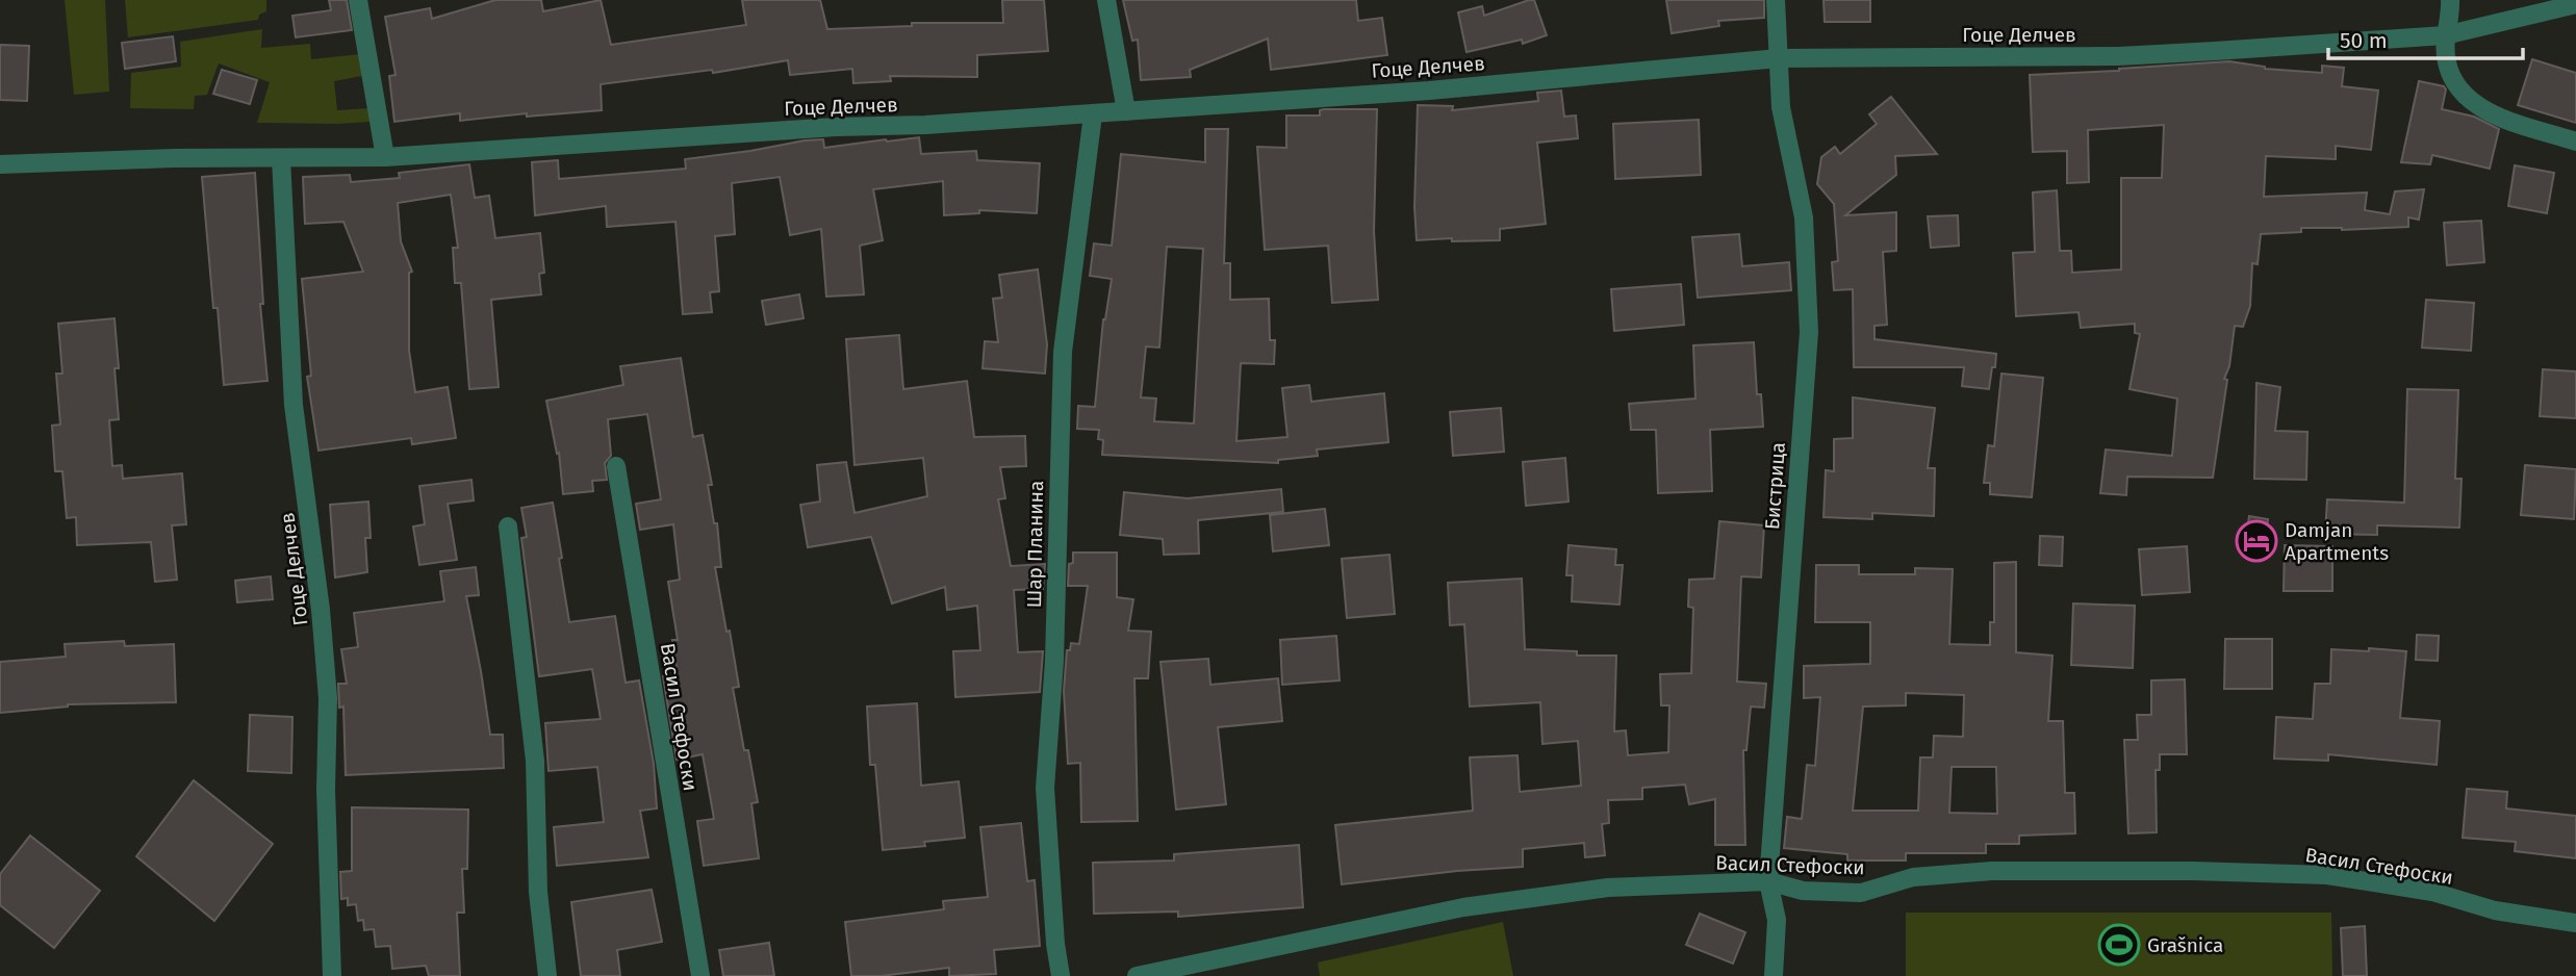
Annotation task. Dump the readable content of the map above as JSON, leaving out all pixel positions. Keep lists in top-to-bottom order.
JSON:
{
  "streets": {
    "street": [
      "Гоце Делчев",
      "Бистрица",
      "Шар Планина",
      "Васил Стефоски"
    ]
  },
  "crossings": [
    ["Гоце Делчев", "Бистрица"],
    ["Гоце Делчев", "Шар Планина"],
    ["Бистрица", "Васил Стефоски"]
  ],
  "places": {
    "hotel": ["Damjan Apartments"],
    "sports": ["Grašnica"]
  },
  "scale_bar": "50 m"
}
